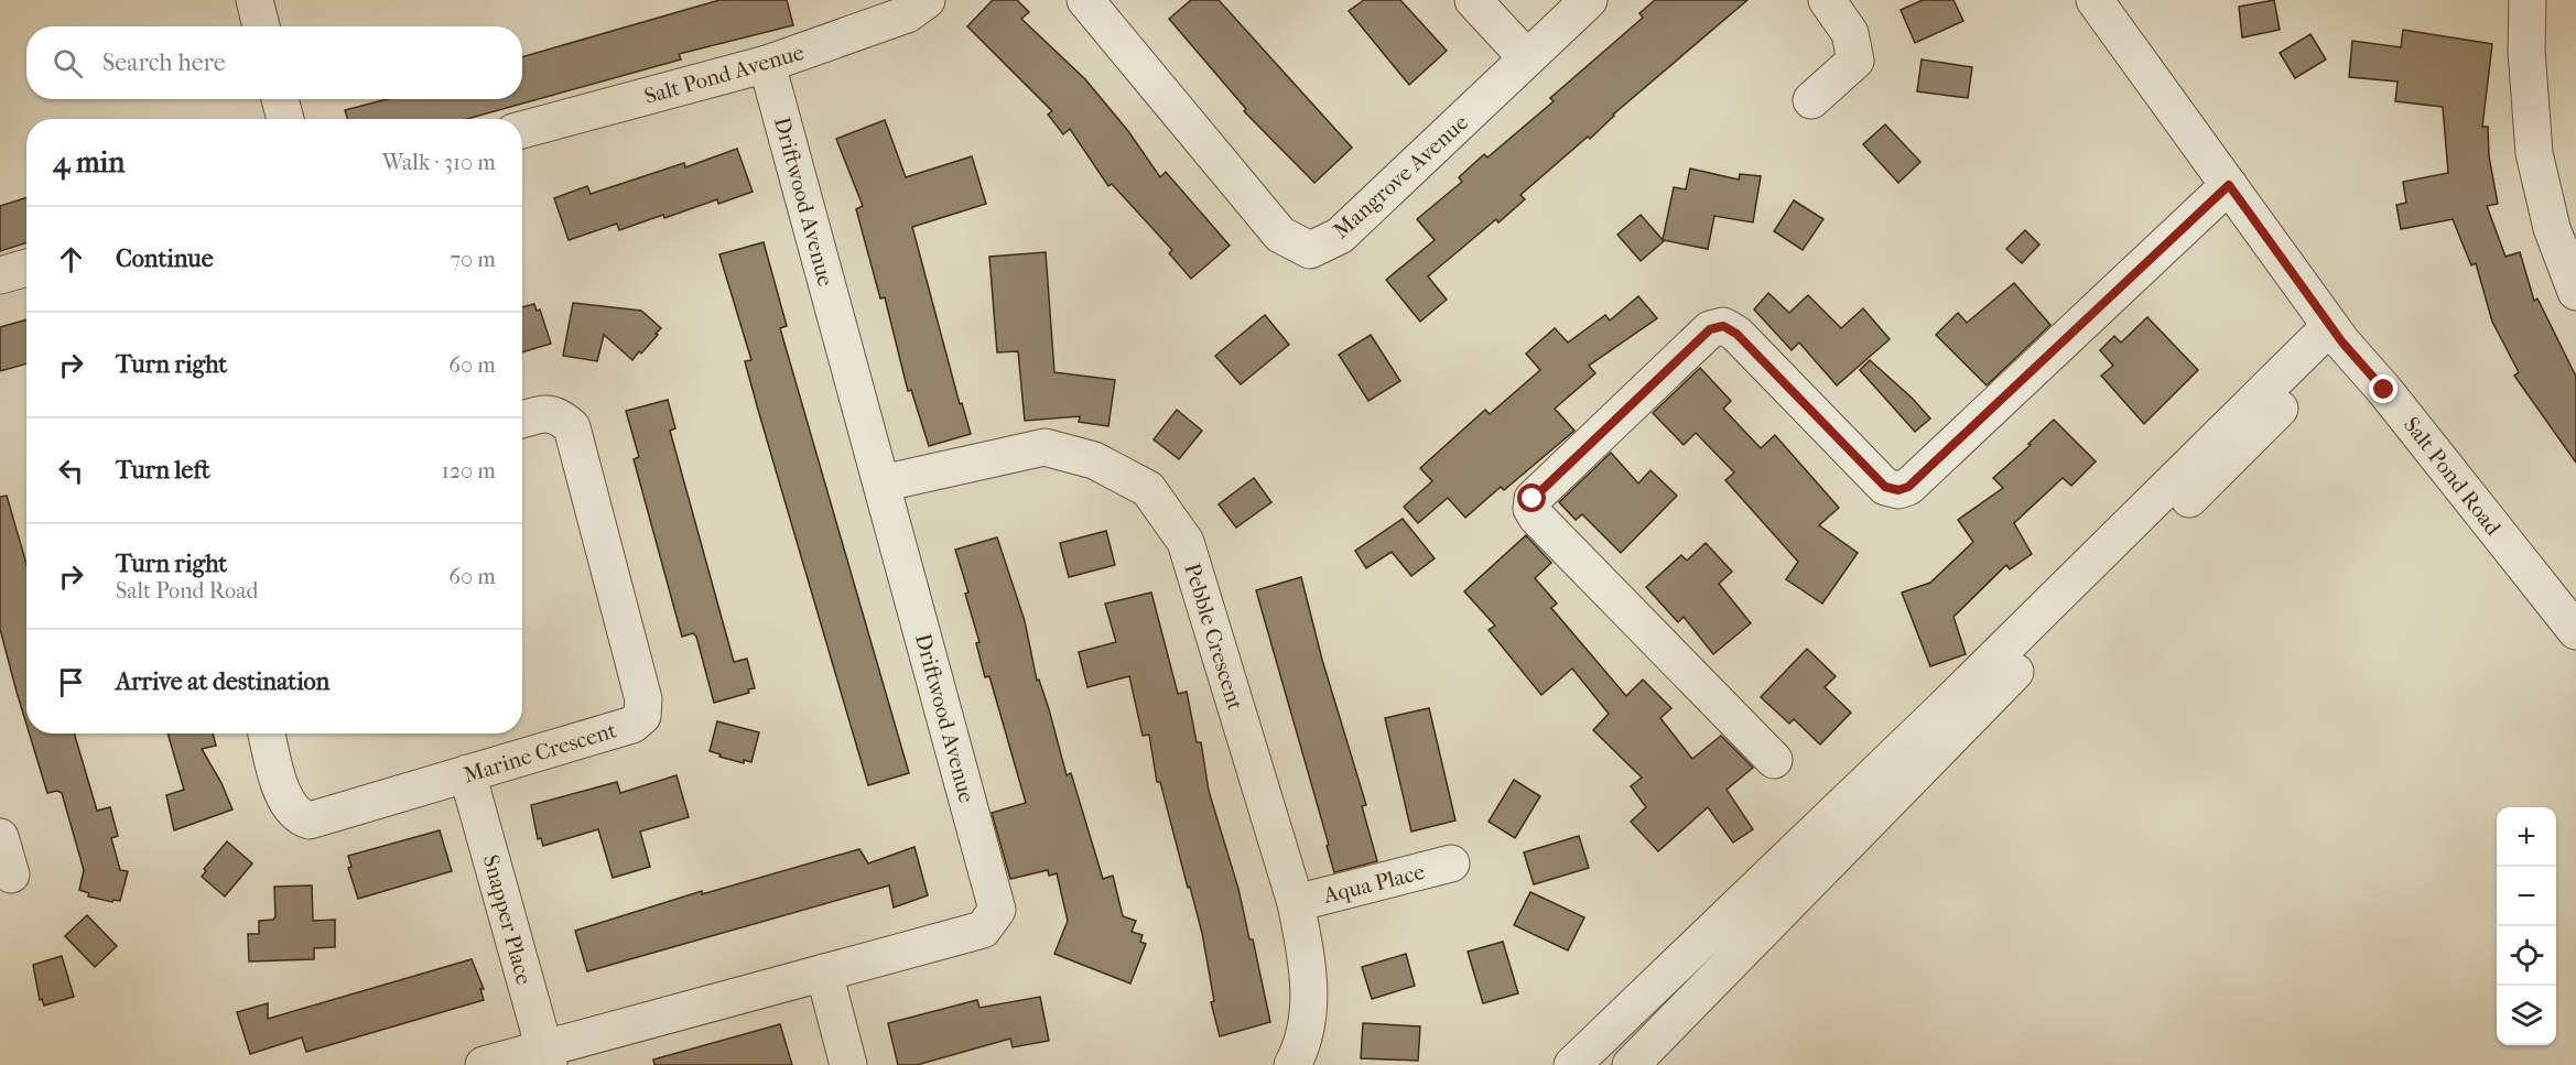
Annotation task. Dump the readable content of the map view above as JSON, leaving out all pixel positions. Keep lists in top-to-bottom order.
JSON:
{
  "streets": {
    "street": [
      "Salt Pond Avenue",
      "Mangrove Avenue",
      "Driftwood Avenue",
      "Salt Pond Road",
      "Pebble Crescent",
      "Marine Crescent",
      "Aqua Place",
      "Snapper Place"
    ]
  },
  "crossings": [
    ["Salt Pond Avenue", "Driftwood Avenue"],
    ["Driftwood Avenue", "Pebble Crescent"],
    ["Driftwood Avenue", "Snapper Place"],
    ["Pebble Crescent", "Aqua Place"],
    ["Marine Crescent", "Snapper Place"]
  ],
  "page": {
    "search": "Search here",
    "heading": ["4 min", "Walk · 310 m"],
    "list": [
      ["Continue", "70 m"],
      ["Turn right", "60 m"],
      ["Turn left", "120 m"],
      ["Turn right", "Salt Pond Road", "60 m"],
      "Arrive at destination"
    ],
    "map_buttons": ["+", "−"]
  }
}
